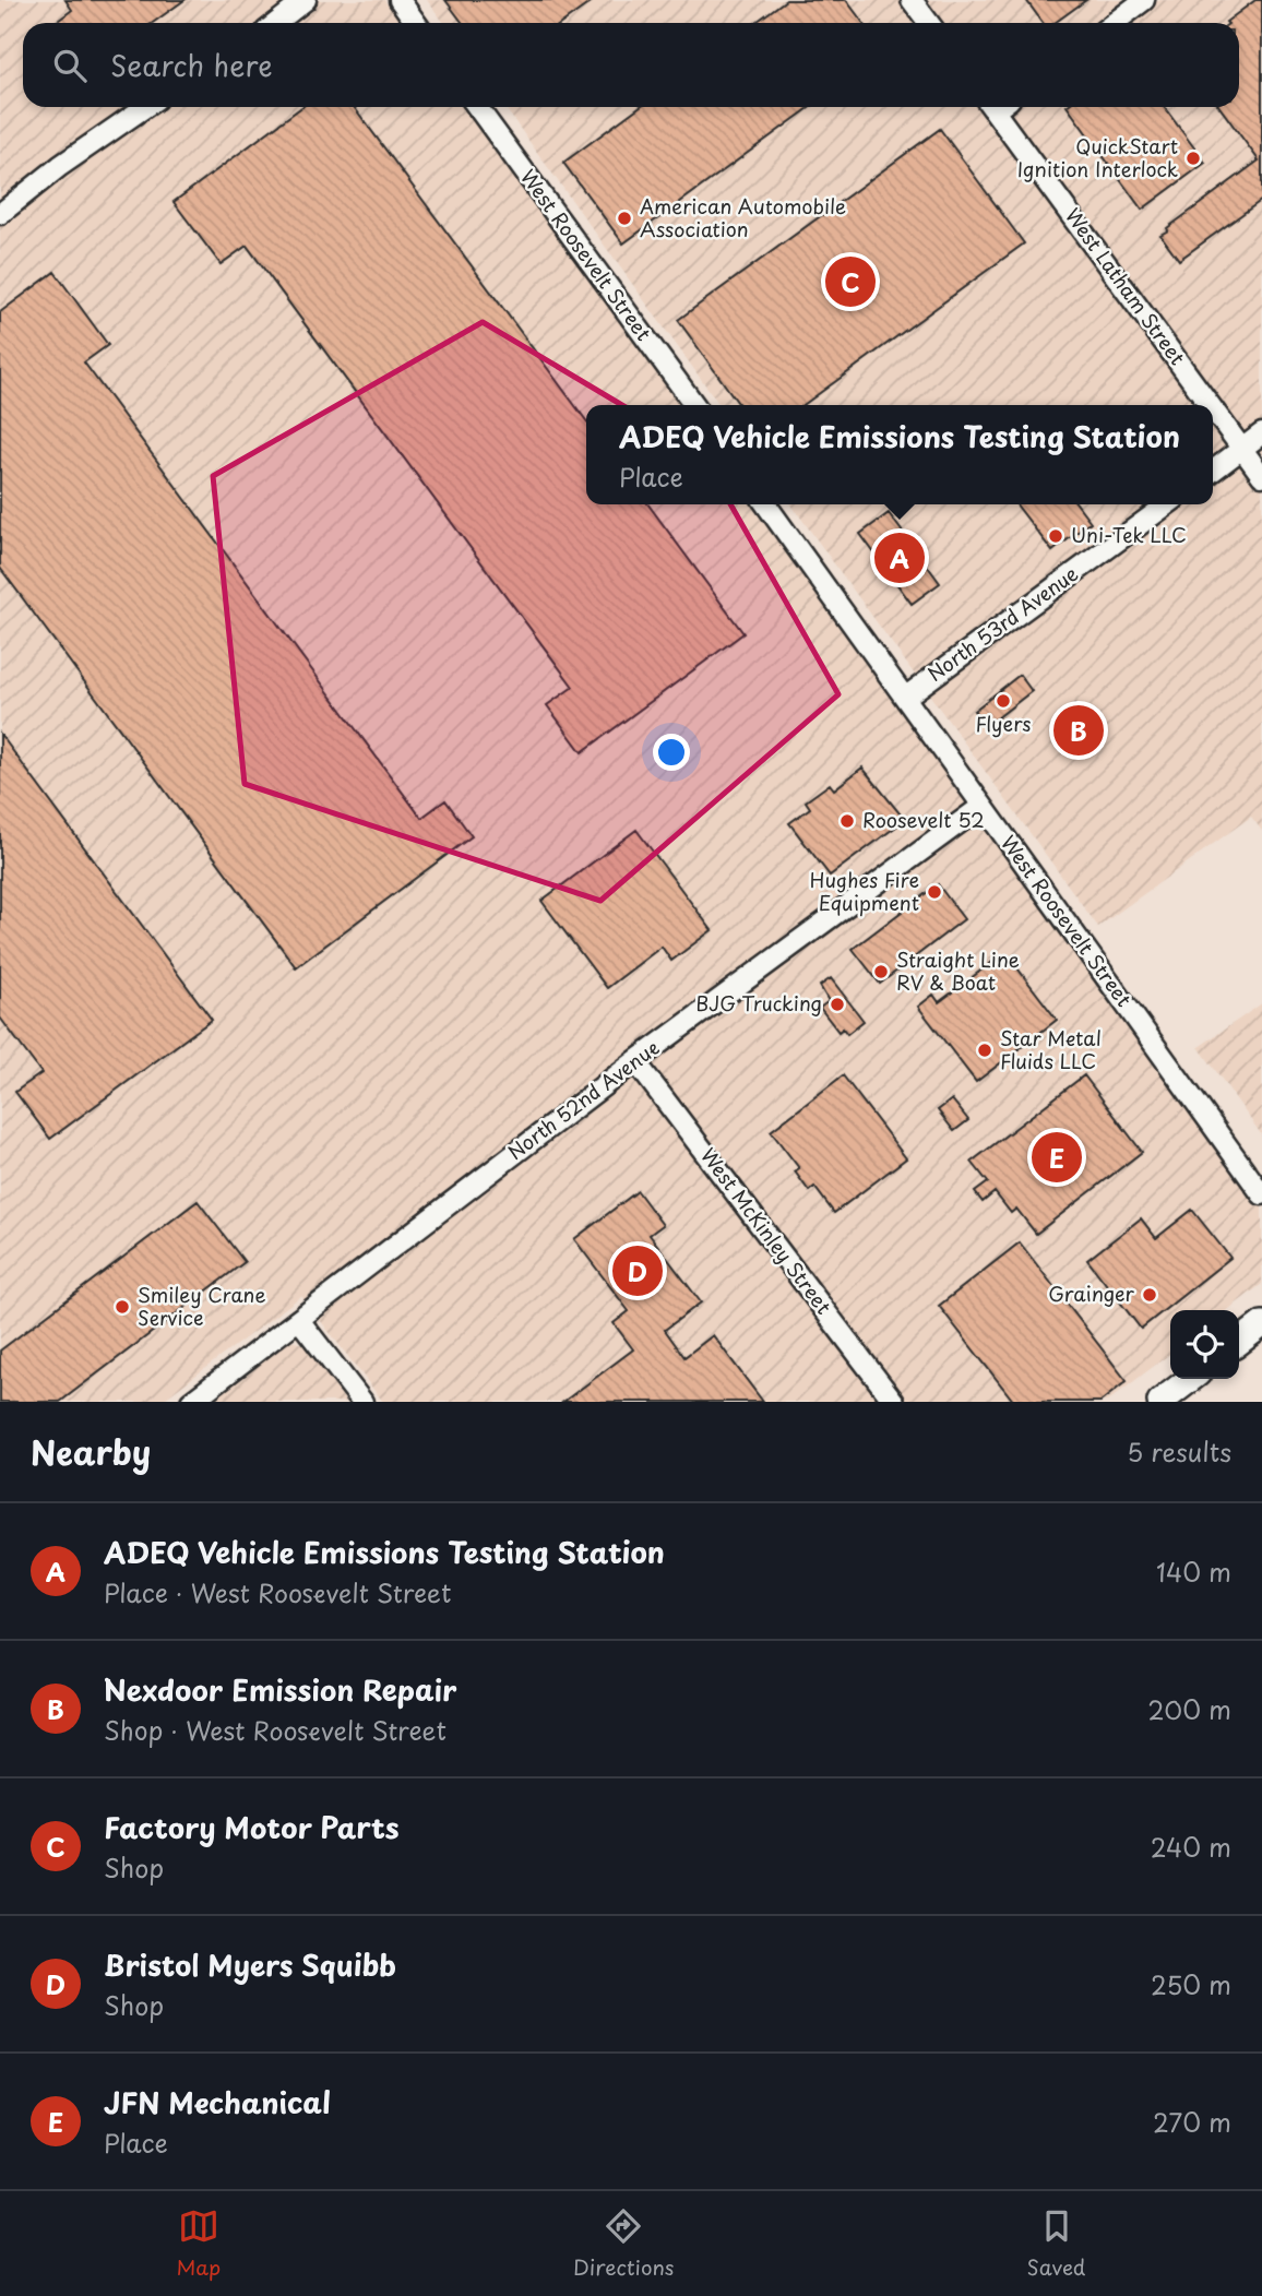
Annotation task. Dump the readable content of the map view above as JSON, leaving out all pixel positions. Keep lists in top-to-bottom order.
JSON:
{
  "streets": {
    "street": [
      "West Roosevelt Street",
      "West Latham Street",
      "North 53rd Avenue",
      "North 52nd Avenue",
      "West McKinley Street"
    ]
  },
  "crossings": [
    ["West Roosevelt Street", "North 53rd Avenue"],
    ["West Roosevelt Street", "North 52nd Avenue"],
    ["North 52nd Avenue", "West McKinley Street"]
  ],
  "places": [
    "QuickStart Ignition Interlock",
    "American Automobile Association",
    "Uni-Tek LLC",
    "Flyers",
    "Roosevelt 52",
    "Hughes Fire Equipment",
    "Straight Line RV & Boat",
    "BJG Trucking",
    "Star Metal Fluids LLC",
    "Grainger",
    "Smiley Crane Service"
  ],
  "page": {
    "search": "Search here",
    "pins": [
      "C",
      "A",
      "B",
      "E",
      "D"
    ],
    "popup": ["ADEQ Vehicle Emissions Testing Station", "Place"],
    "heading": ["Nearby", "5 results"],
    "list": [
      {
        "mark": "A",
        "name": "ADEQ Vehicle Emissions Testing Station",
        "note": "Place · West Roosevelt Street",
        "value": "140 m"
      },
      {
        "mark": "B",
        "name": "Nexdoor Emission Repair",
        "note": "Shop · West Roosevelt Street",
        "value": "200 m"
      },
      {
        "mark": "C",
        "name": "Factory Motor Parts",
        "note": "Shop",
        "value": "240 m"
      },
      {
        "mark": "D",
        "name": "Bristol Myers Squibb",
        "note": "Shop",
        "value": "250 m"
      },
      {
        "mark": "E",
        "name": "JFN Mechanical",
        "note": "Place",
        "value": "270 m"
      }
    ],
    "nav": ["Map", "Directions", "Saved"]
  }
}
